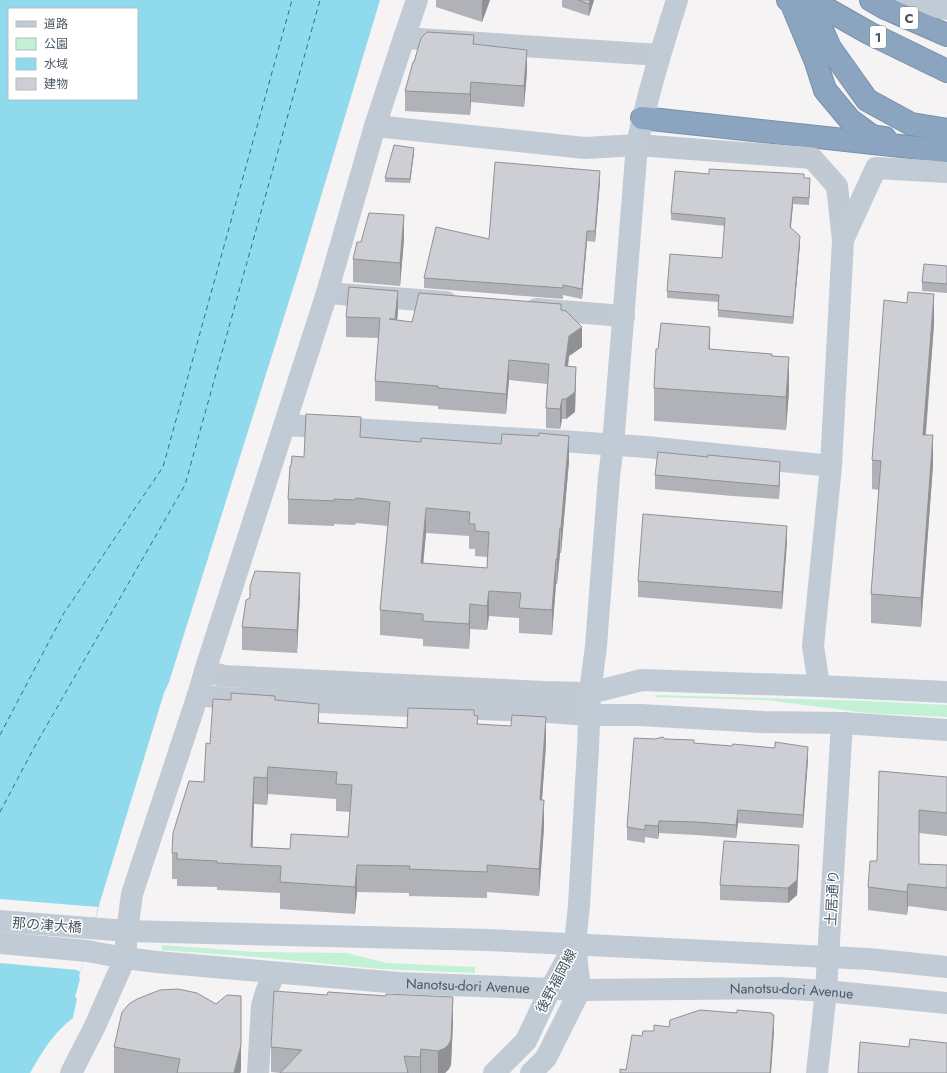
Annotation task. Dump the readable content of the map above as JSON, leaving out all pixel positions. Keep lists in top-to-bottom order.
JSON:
{
  "streets": {
    "highway": ["C", "1"],
    "street": [
      "土居通り",
      "那の津大橋",
      "後野福岡線",
      "Nanotsu-dori Avenue"
    ]
  },
  "crossings": [
    ["土居通り", "Nanotsu-dori Avenue"],
    ["那の津大橋", "Nanotsu-dori Avenue"],
    ["後野福岡線", "Nanotsu-dori Avenue"]
  ],
  "legend": [
    "道路",
    "公園",
    "水域",
    "建物"
  ]
}
